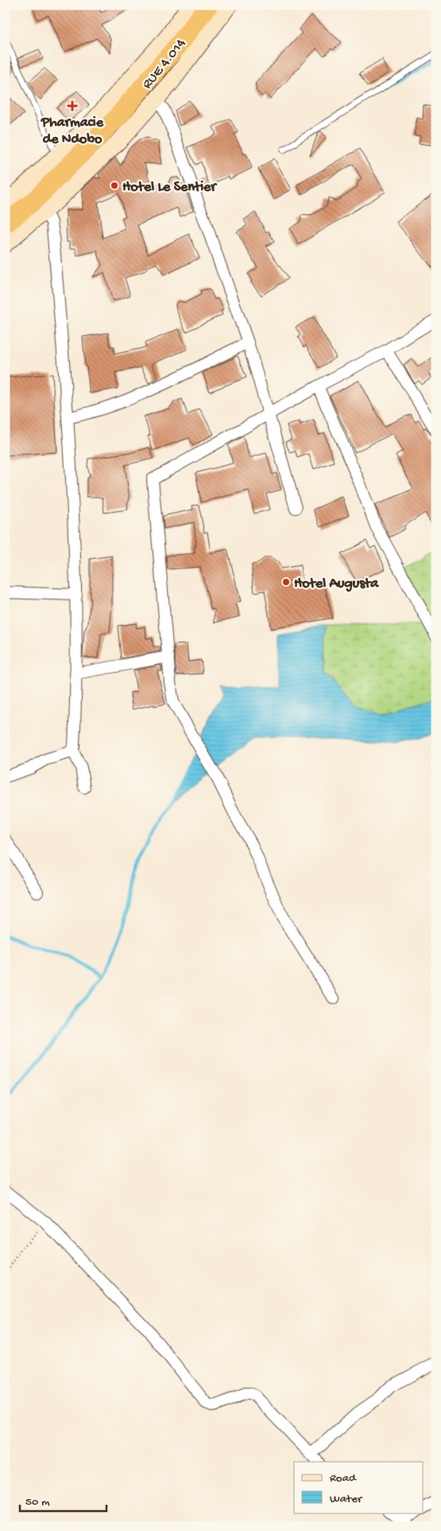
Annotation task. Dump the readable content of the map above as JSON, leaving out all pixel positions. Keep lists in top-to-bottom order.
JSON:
{
  "streets": {
    "highway": ["RUE 4.014"]
  },
  "places": {
    "health": ["Pharmacie de Ndobo"],
    "other": ["Hotel Le Sentier", "Hotel Augusta"]
  },
  "legend": ["Road", "Water"],
  "scale_bar": "50 m"
}
